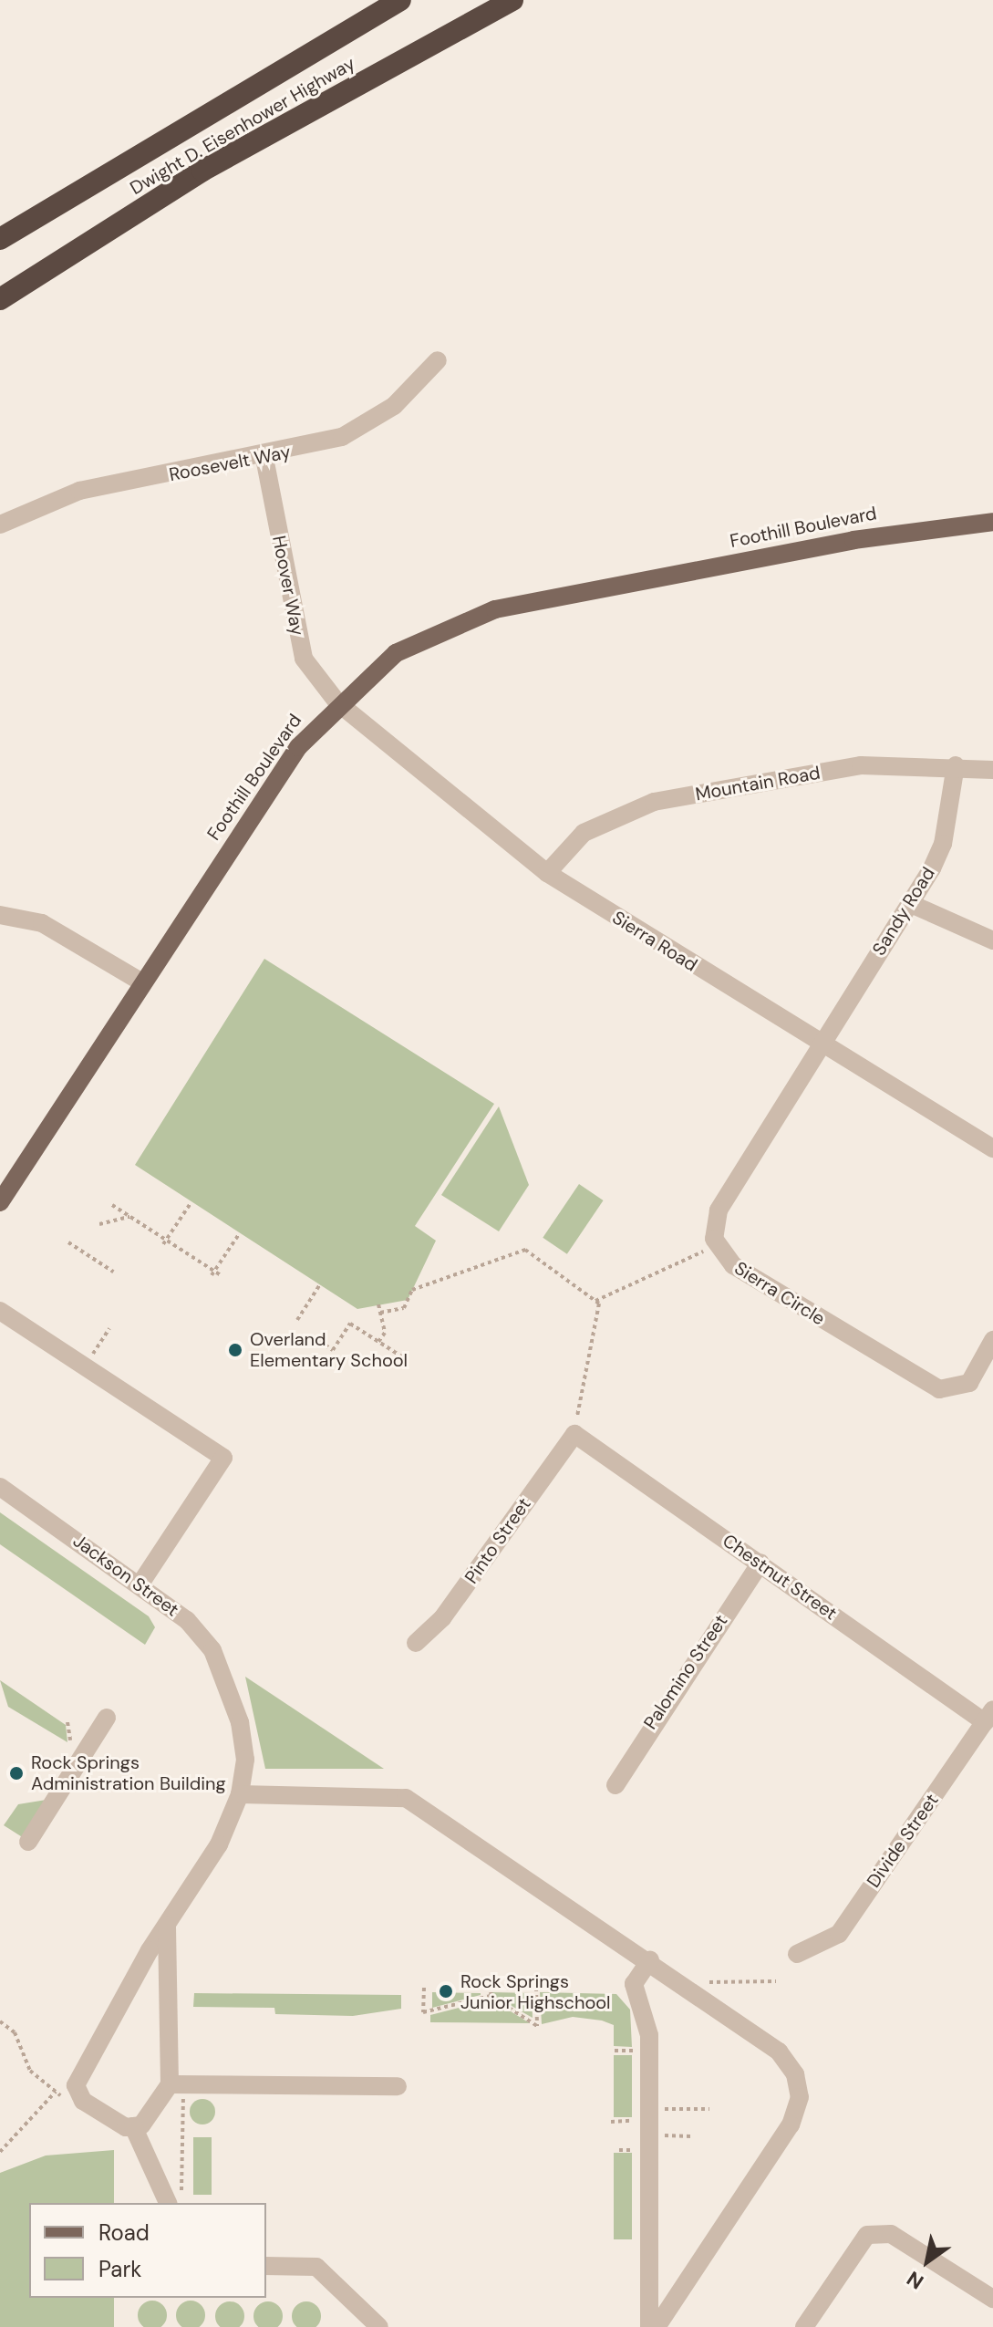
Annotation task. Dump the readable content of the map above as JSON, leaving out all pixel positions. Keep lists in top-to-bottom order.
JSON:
{
  "streets": {
    "highway": ["Dwight D. Eisenhower Highway"],
    "main road": ["Foothill Boulevard"],
    "street": [
      "Roosevelt Way",
      "Hoover Way",
      "Mountain Road",
      "Sandy Road",
      "Sierra Road",
      "Sierra Circle",
      "Pinto Street",
      "Jackson Street",
      "Chestnut Street",
      "Palomino Street",
      "Divide Street"
    ]
  },
  "crossings": [
    ["Roosevelt Way", "Hoover Way"],
    ["Foothill Boulevard", "Hoover Way"],
    ["Foothill Boulevard", "Sierra Road"],
    ["Hoover Way", "Sierra Road"],
    ["Mountain Road", "Sandy Road"],
    ["Mountain Road", "Sierra Road"],
    ["Sandy Road", "Sierra Road"],
    ["Pinto Street", "Chestnut Street"],
    ["Chestnut Street", "Palomino Street"],
    ["Chestnut Street", "Divide Street"]
  ],
  "places": ["Overland Elementary School", "Rock Springs Administration Building", "Rock Springs Junior Highschool"],
  "legend": ["Road", "Park"],
  "north": "bottom left"
}
